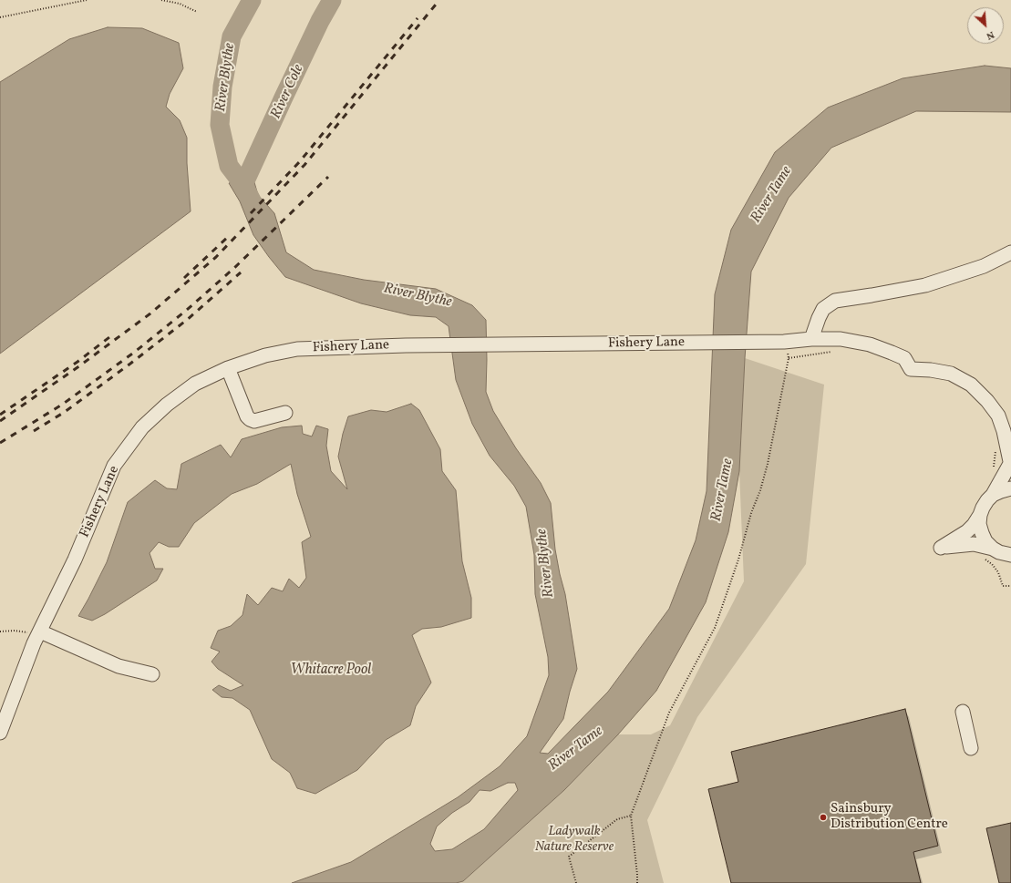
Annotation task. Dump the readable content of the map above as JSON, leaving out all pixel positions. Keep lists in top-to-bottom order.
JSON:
{
  "streets": {
    "street": ["Fishery Lane"]
  },
  "water": [
    "River Blythe",
    "River Cole",
    "River Tame",
    "Whitacre Pool"
  ],
  "parks": ["Ladywalk Nature Reserve"],
  "places": ["Sainsbury Distribution Centre"],
  "north": "bottom right"
}
